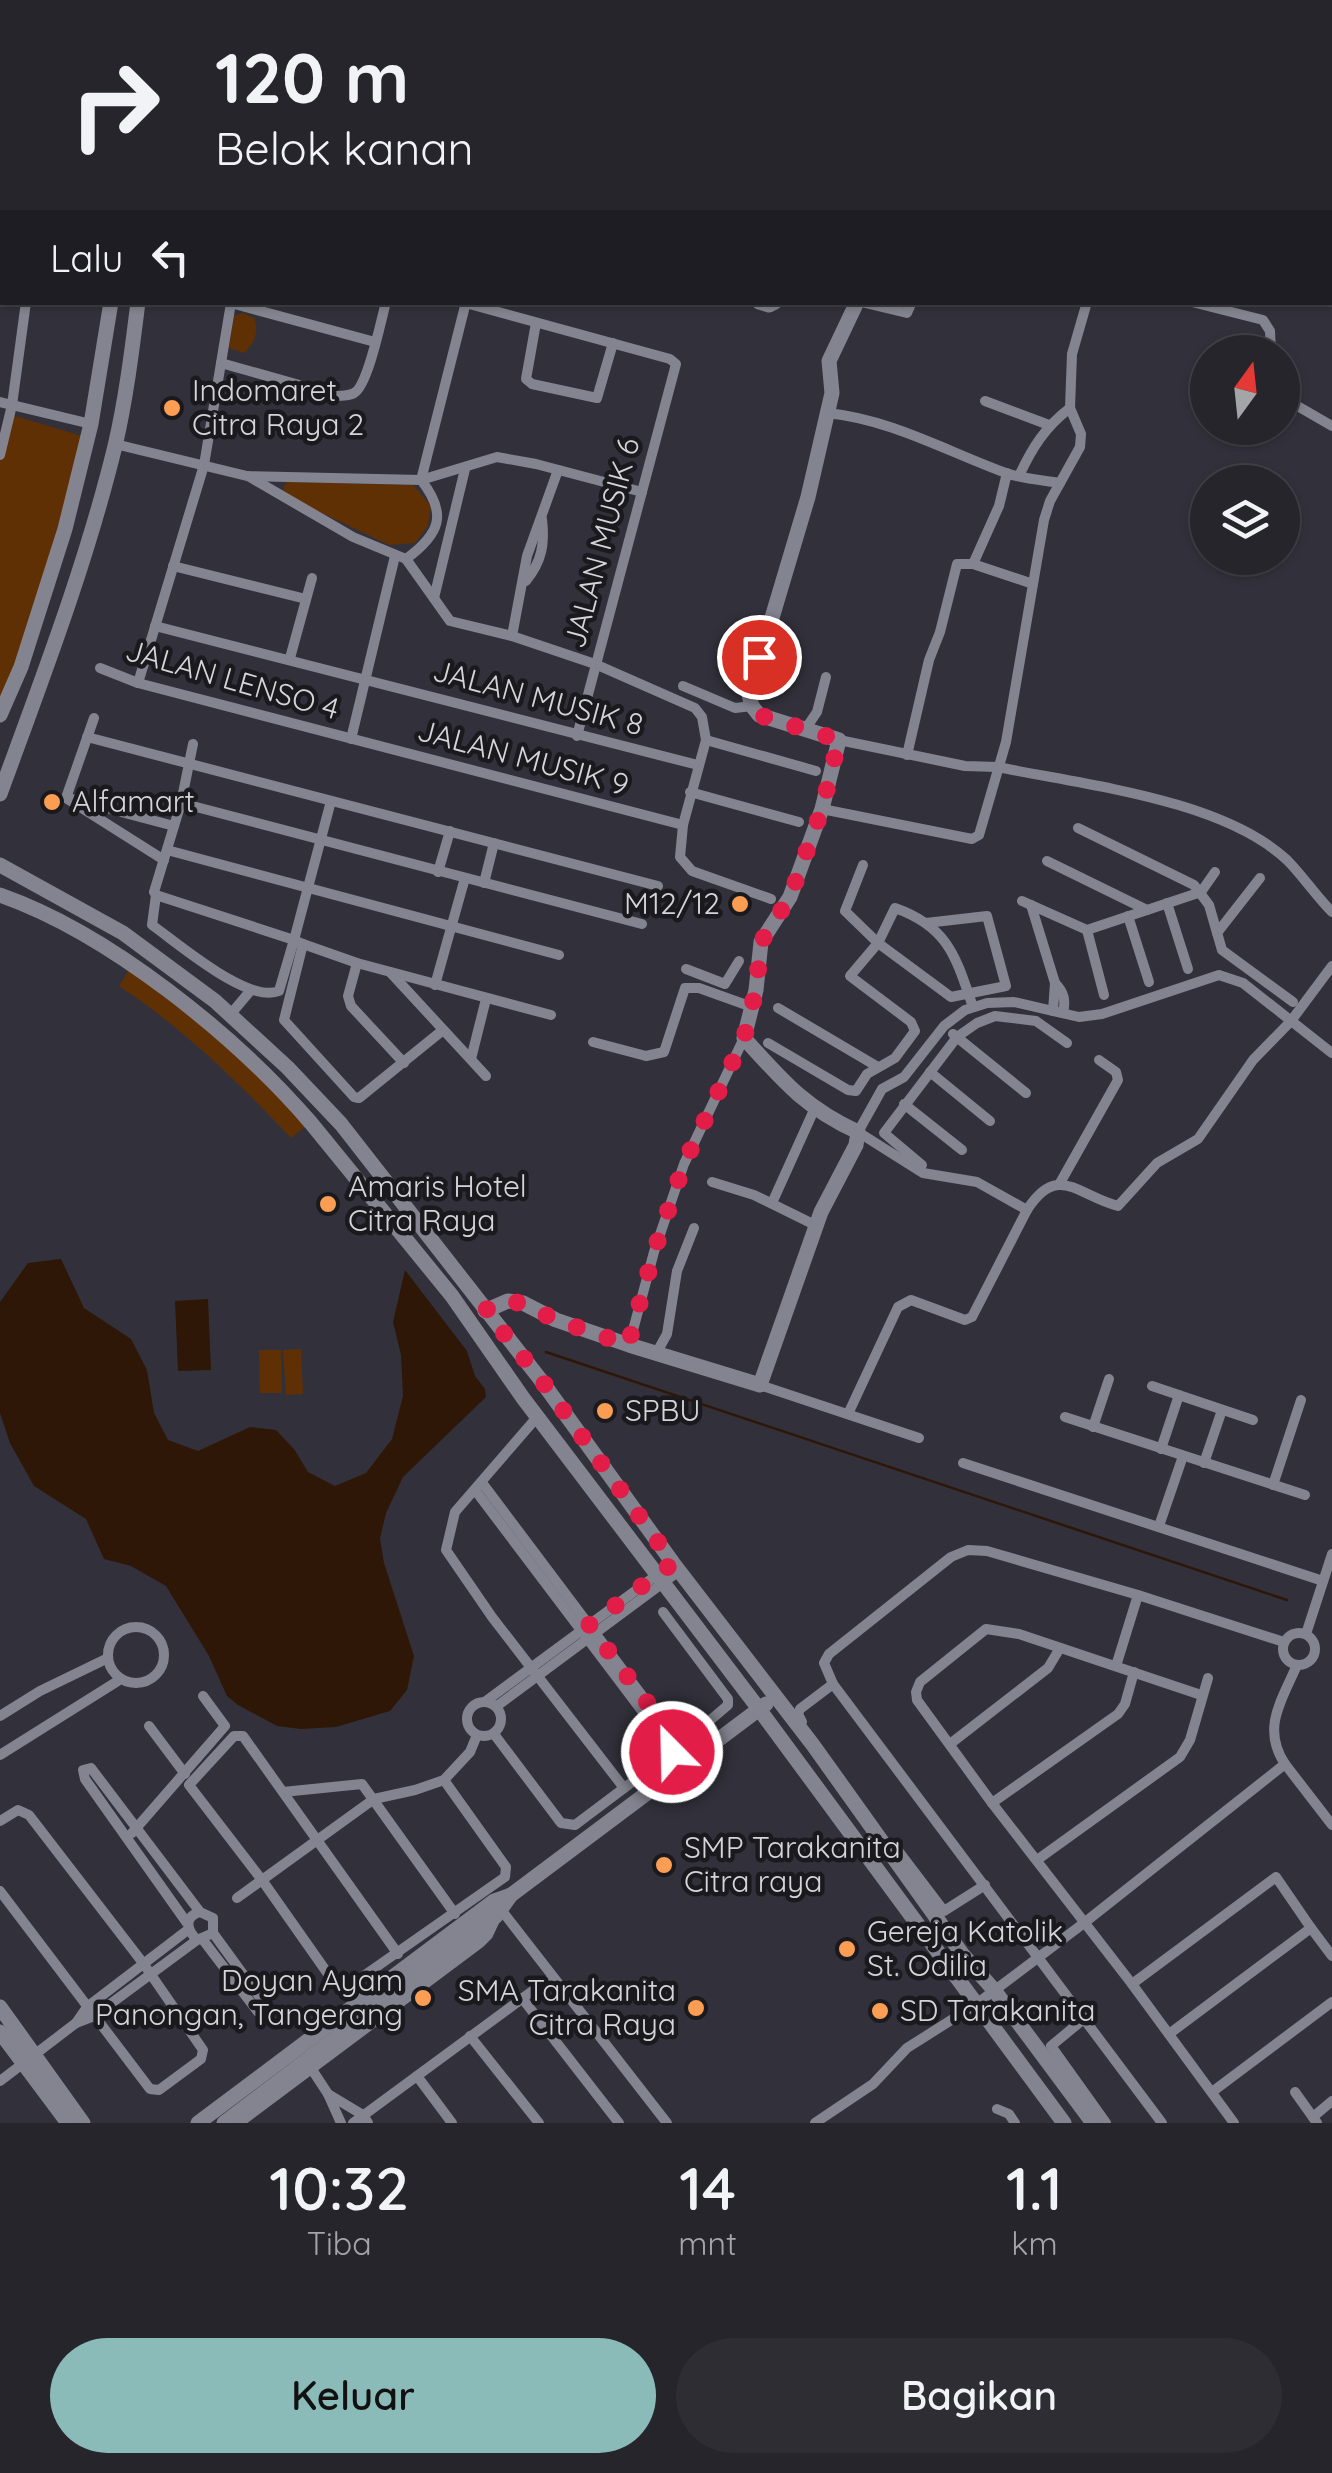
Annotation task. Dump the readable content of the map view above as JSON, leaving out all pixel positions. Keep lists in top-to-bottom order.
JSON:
{
  "streets": {
    "street": [
      "JALAN MUSIK 6",
      "JALAN LENSO 4",
      "JALAN MUSIK 8",
      "JALAN MUSIK 9"
    ]
  },
  "crossings": [
    ["JALAN MUSIK 6", "JALAN MUSIK 8"],
    ["JALAN LENSO 4", "JALAN MUSIK 9"]
  ],
  "places": [
    "Indomaret Citra Raya 2",
    "Alfamart",
    "M12/12",
    "Amaris Hotel Citra Raya",
    "SPBU",
    "SMP Tarakanita Citra raya",
    "Gereja Katolik St. Odilia",
    "Doyan Ayam Panongan, Tangerang",
    "SMA Tarakanita Citra Raya",
    "SD Tarakanita"
  ],
  "north": "top",
  "page": {
    "turn": ["120 m", "Belok kanan"],
    "then": "Lalu",
    "eta": [
      "10:32",
      "Tiba",
      "14",
      "mnt",
      "1.1",
      "km"
    ],
    "buttons": ["Keluar", "Bagikan"]
  }
}
